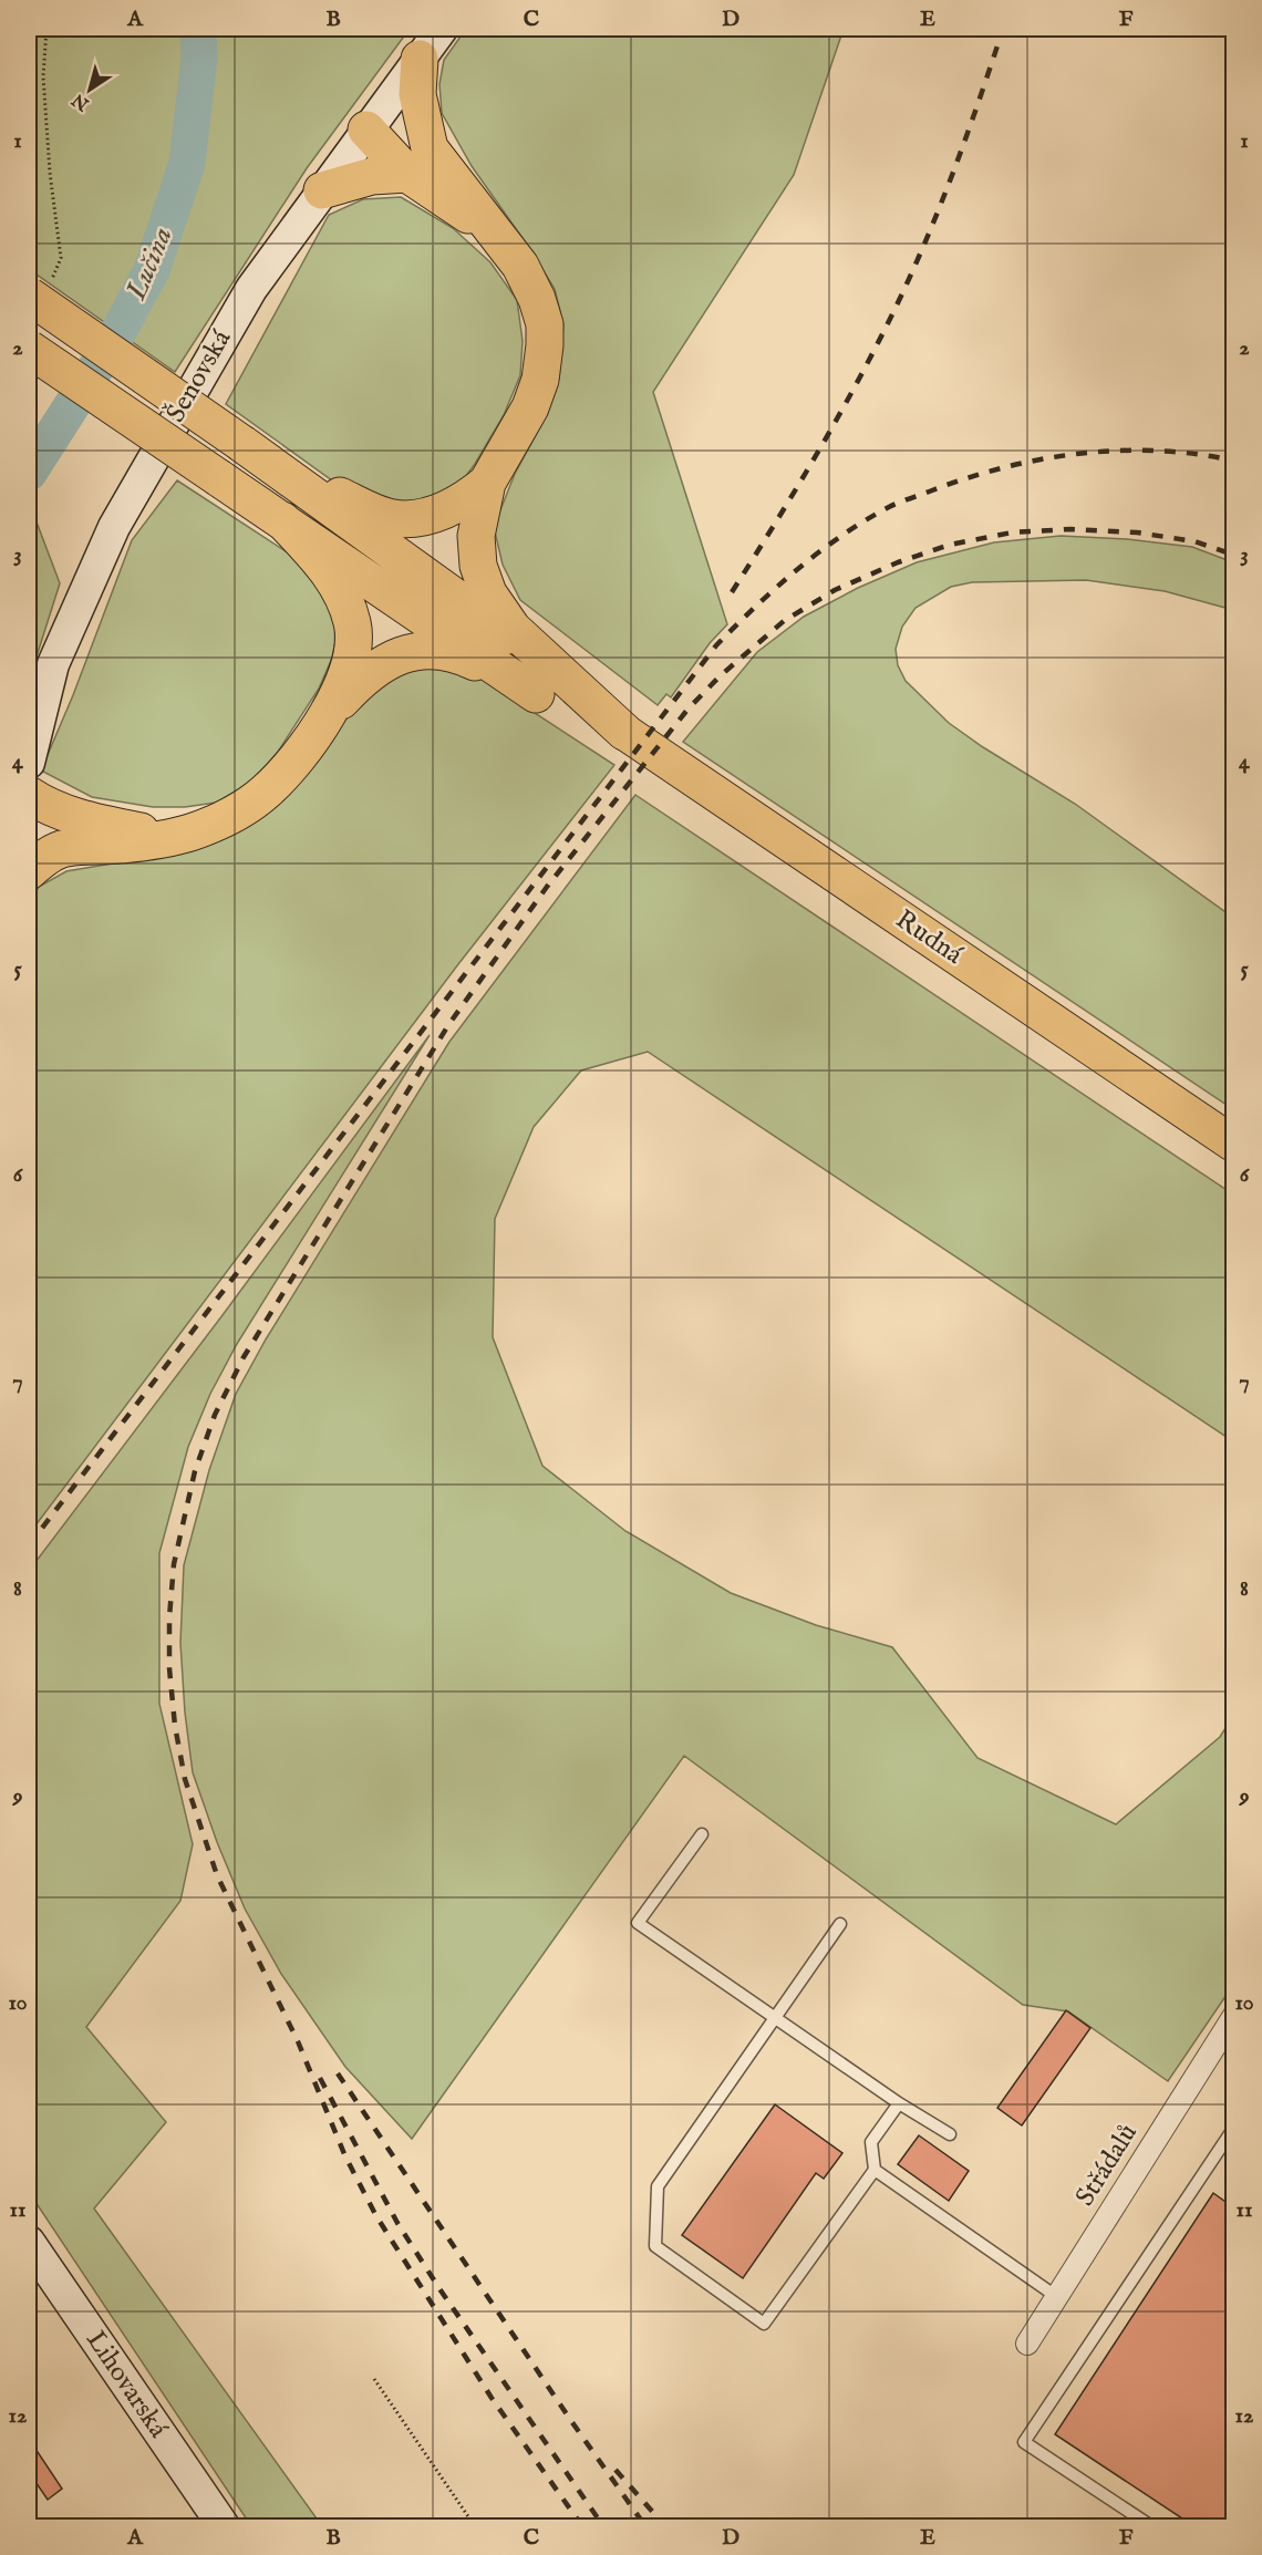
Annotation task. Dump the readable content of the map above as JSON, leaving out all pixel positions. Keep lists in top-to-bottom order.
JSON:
{
  "streets": {
    "main road": ["Rudná"],
    "street": ["Šenovská", "Střádalů", "Lihovarská"]
  },
  "water": ["Lučina"],
  "north": "bottom left",
  "grid": {
    "columns": [
      "A",
      "B",
      "C",
      "D",
      "E",
      "F"
    ],
    "rows": [
      "1",
      "2",
      "3",
      "4",
      "5",
      "6",
      "7",
      "8",
      "9",
      "10",
      "11",
      "12"
    ]
  }
}
